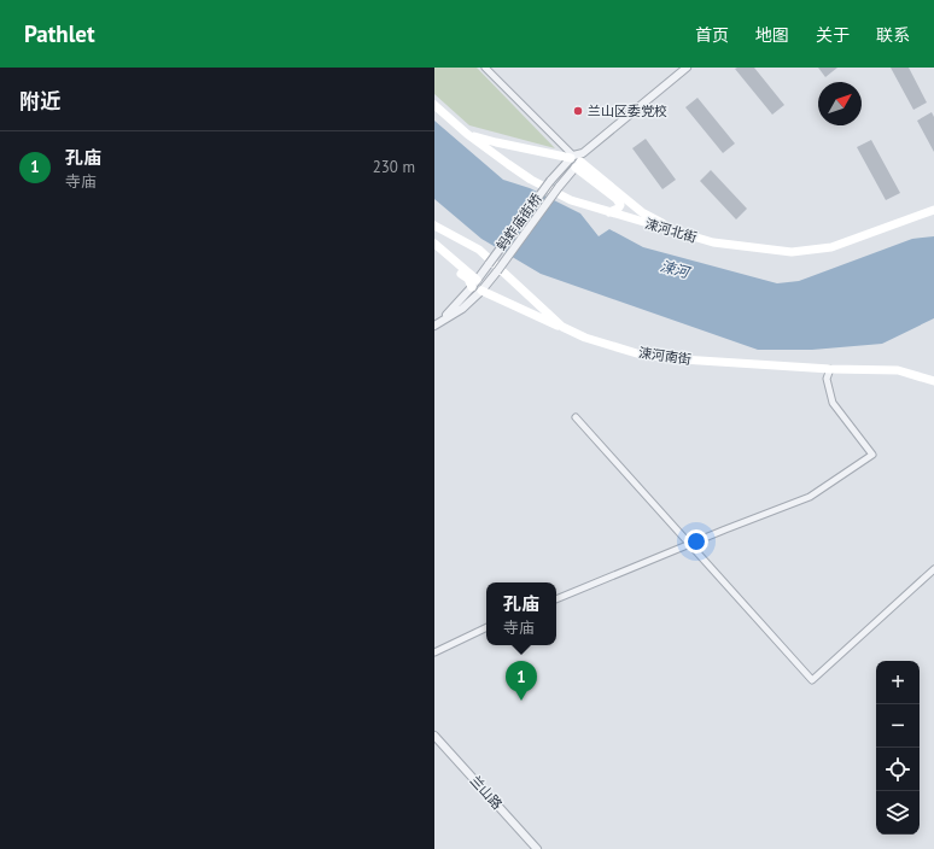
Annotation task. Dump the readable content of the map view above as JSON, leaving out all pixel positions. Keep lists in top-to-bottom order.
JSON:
{
  "streets": {
    "main road": ["涑河北街", "涑河南街"],
    "street": ["蚂蚱庙街桥", "兰山路"]
  },
  "water": ["涑河"],
  "places": ["兰山区委党校"],
  "north": "top right",
  "page": {
    "header": "Pathlet",
    "nav": [
      "首页",
      "地图",
      "关于",
      "联系"
    ],
    "heading": "附近",
    "list": [
      {
        "mark": "1",
        "name": "孔庙",
        "note": "寺庙",
        "value": "230 m"
      }
    ],
    "popup": ["孔庙", "寺庙"],
    "map_buttons": ["+", "−"],
    "pins": "1"
  }
}
